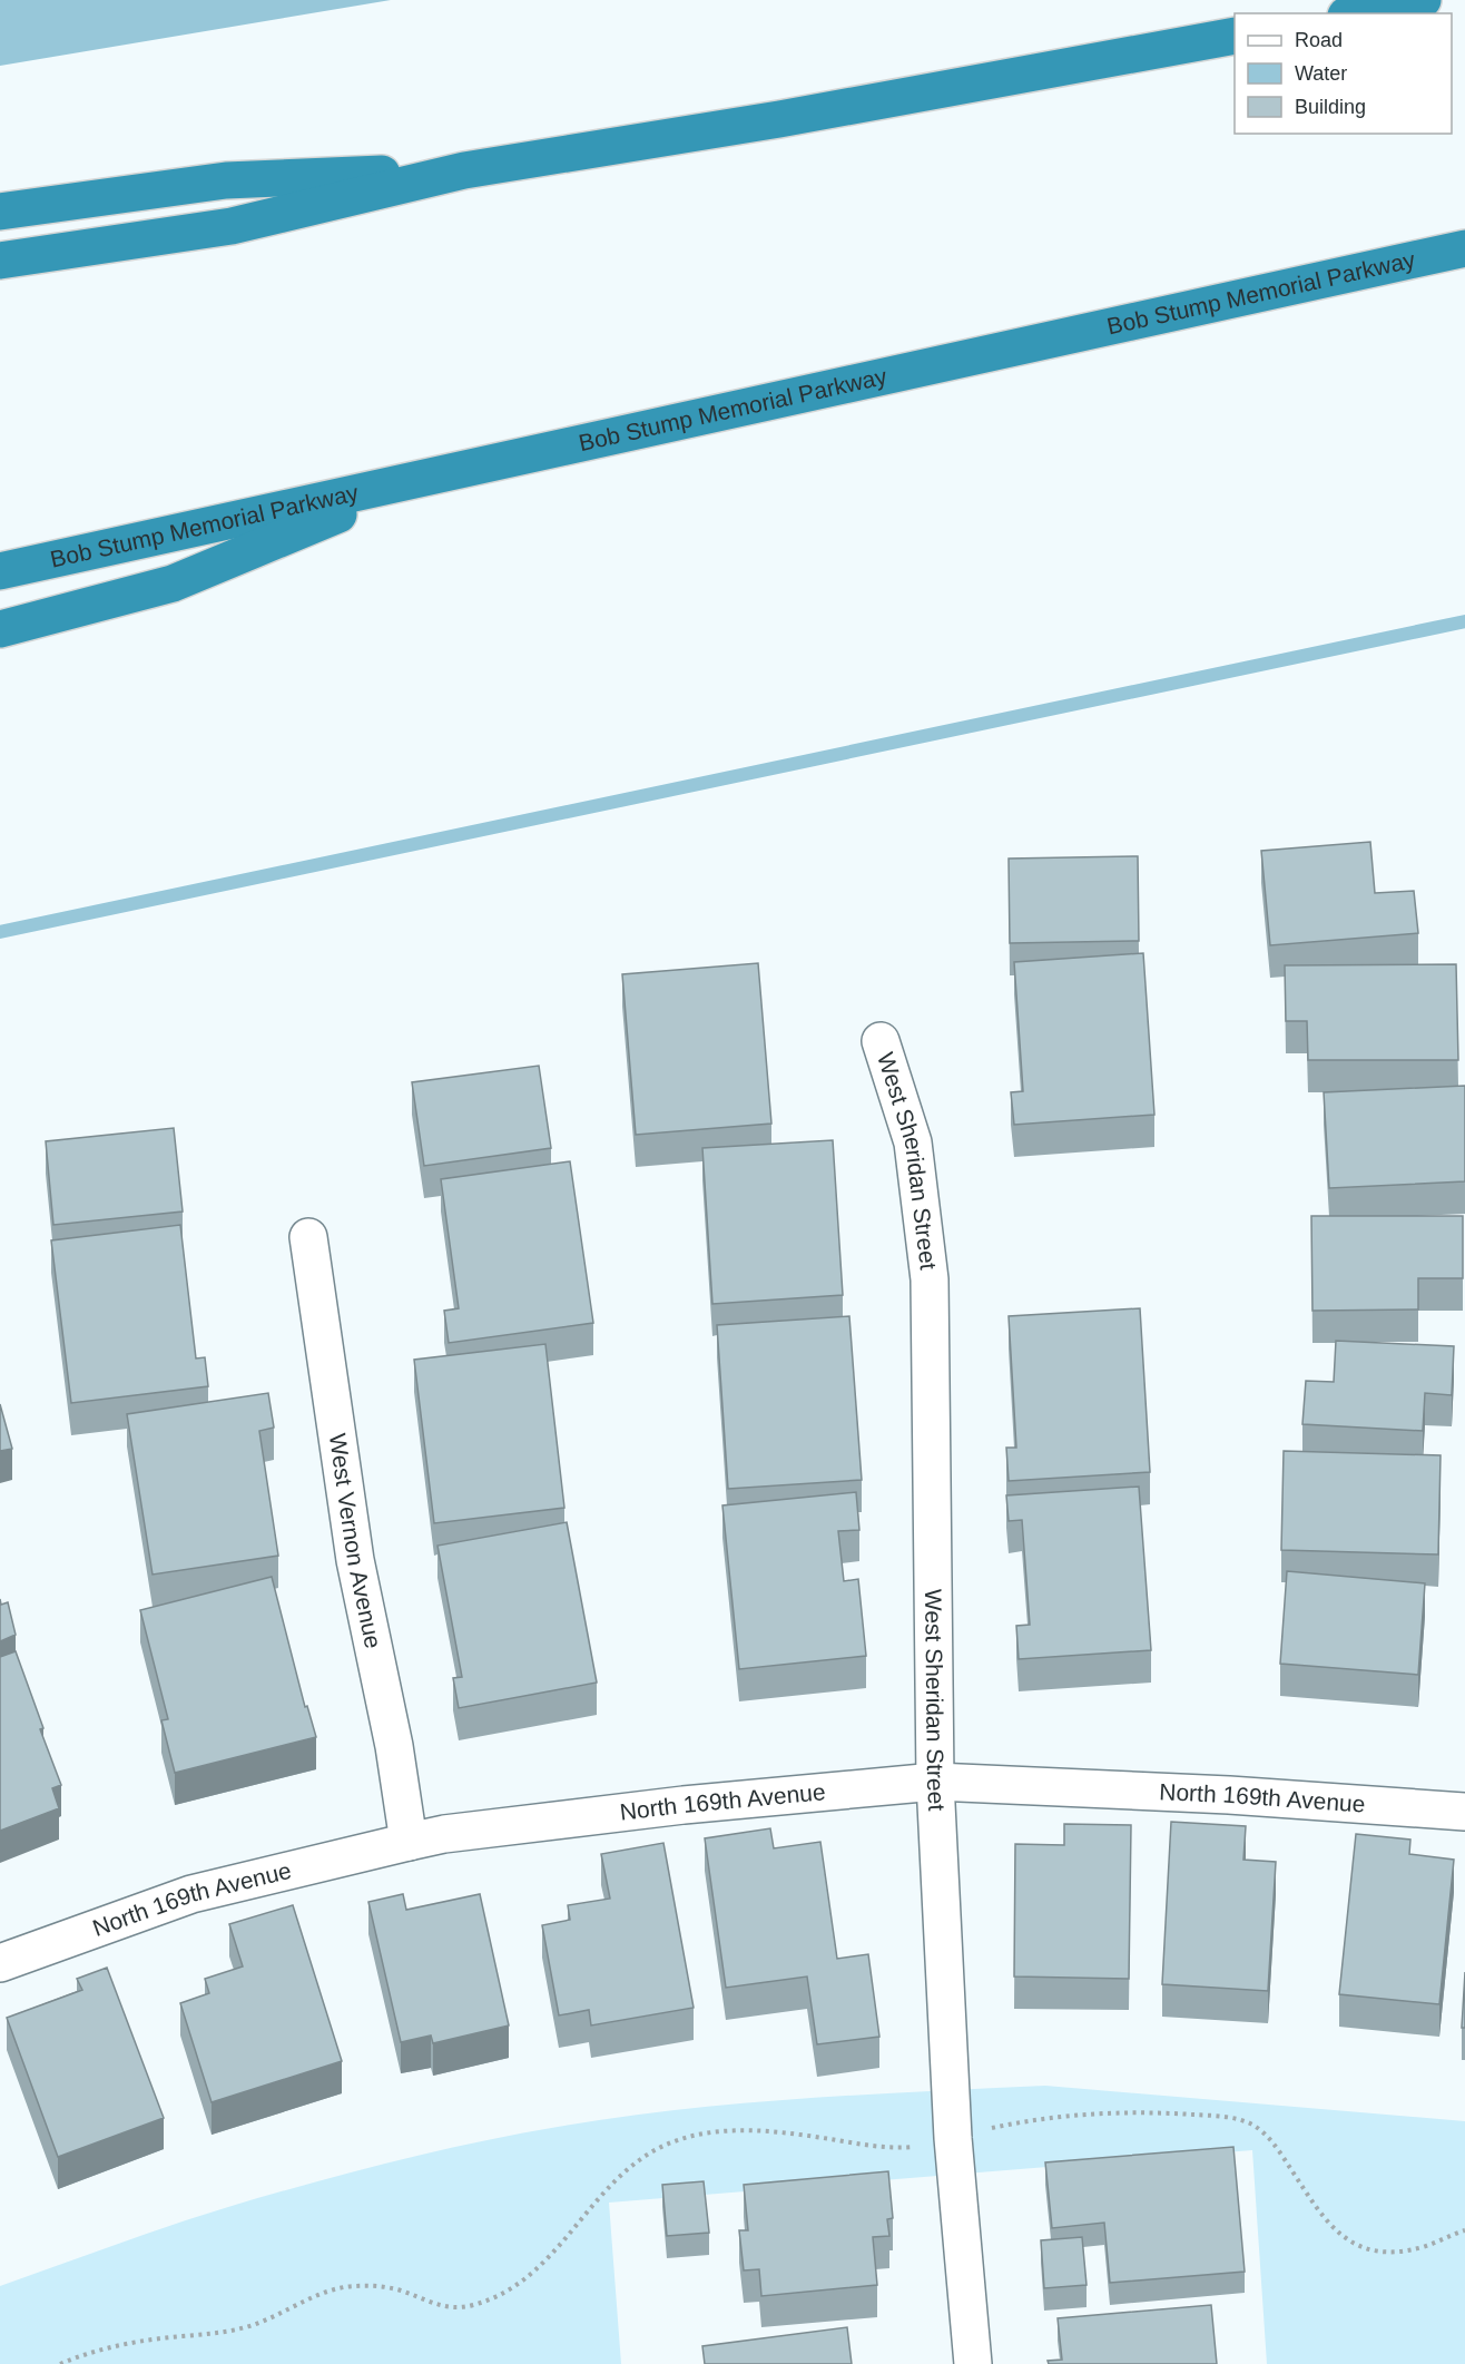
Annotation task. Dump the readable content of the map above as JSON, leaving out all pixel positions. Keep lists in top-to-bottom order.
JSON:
{
  "streets": {
    "highway": ["Bob Stump Memorial Parkway"],
    "street": ["West Sheridan Street", "West Vernon Avenue", "North 169th Avenue"]
  },
  "crossings": [
    ["West Sheridan Street", "North 169th Avenue"],
    ["West Vernon Avenue", "North 169th Avenue"]
  ],
  "legend": ["Road", "Water", "Building"]
}
